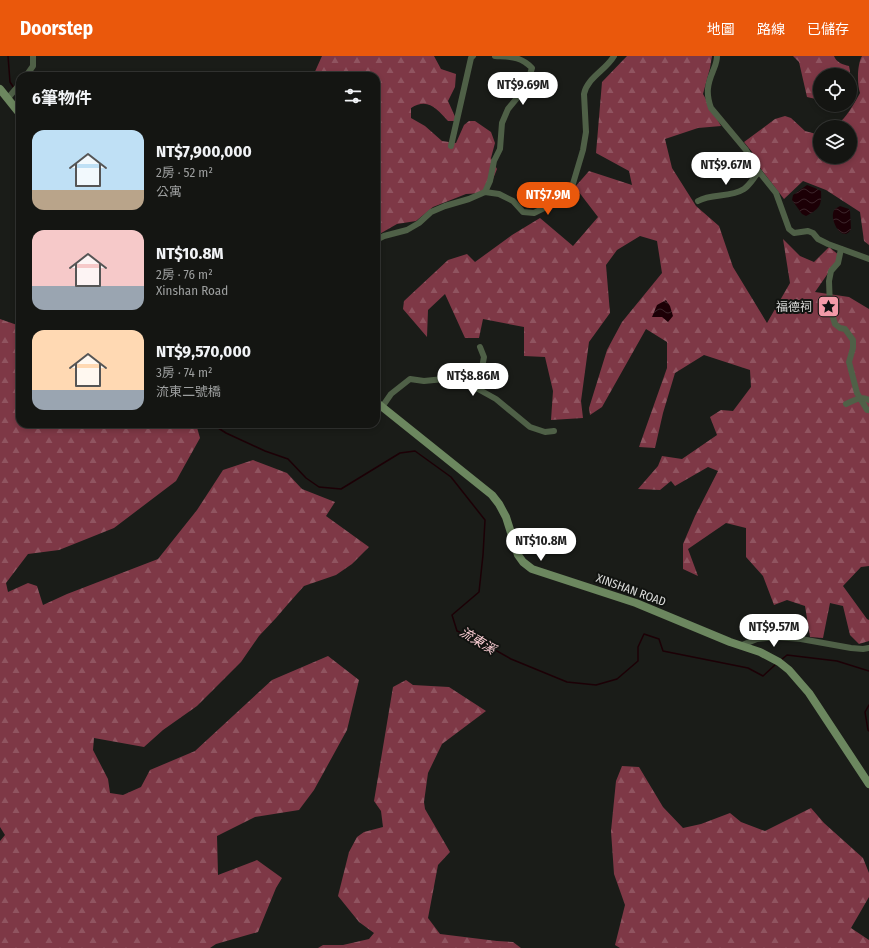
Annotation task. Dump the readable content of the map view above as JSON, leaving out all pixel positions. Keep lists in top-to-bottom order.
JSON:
{
  "streets": {
    "street": ["XINSHAN ROAD"]
  },
  "water": ["流東溪"],
  "places": {
    "place": ["福德祠"]
  },
  "page": {
    "header": "Doorstep",
    "nav": ["地圖", "路線", "已儲存"],
    "price": [
      "NT$9.69M",
      "NT$9.67M",
      "NT$7.9M",
      "NT$8.86M",
      "NT$10.8M",
      "NT$9.57M"
    ],
    "heading": "6筆物件",
    "list": [
      {
        "name": "NT$7,900,000",
        "note": "2房 · 52 m² · 公寓"
      },
      {
        "name": "NT$10.8M",
        "note": "2房 · 76 m² · Xinshan Road"
      },
      {
        "name": "NT$9,570,000",
        "note": "3房 · 74 m² · 流東二號橋"
      }
    ]
  }
}
